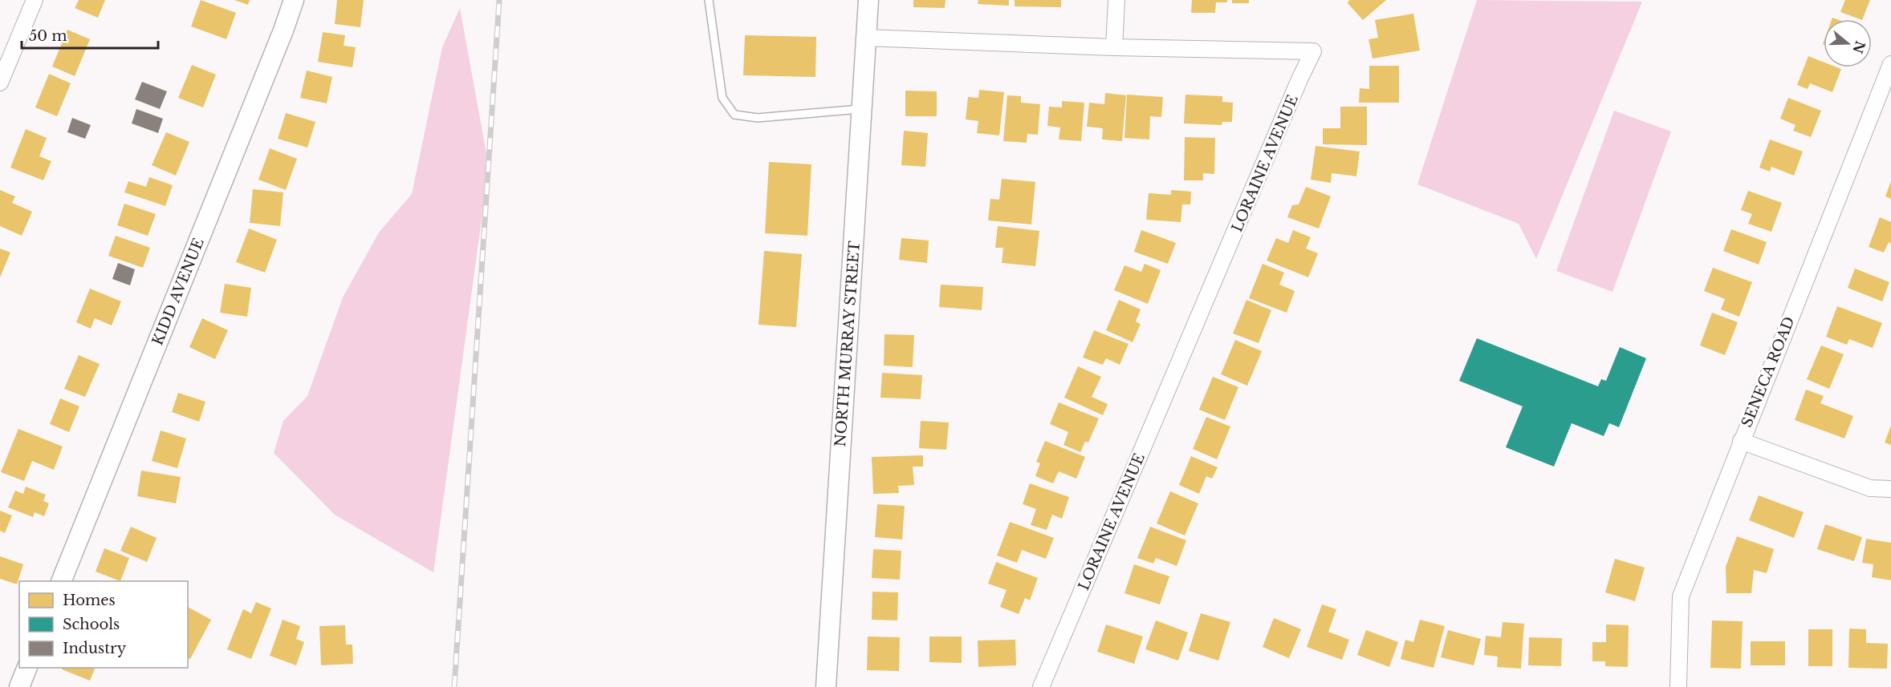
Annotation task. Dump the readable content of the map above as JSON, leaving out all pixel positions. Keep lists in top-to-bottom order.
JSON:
{
  "streets": {
    "street": [
      "LORAINE AVENUE",
      "KIDD AVENUE",
      "NORTH MURRAY STREET",
      "SENECA ROAD"
    ]
  },
  "crossings": [
    ["LORAINE AVENUE", "NORTH MURRAY STREET"]
  ],
  "legend": ["Homes", "Schools", "Industry"],
  "scale_bar": "50 m",
  "north": "right"
}
